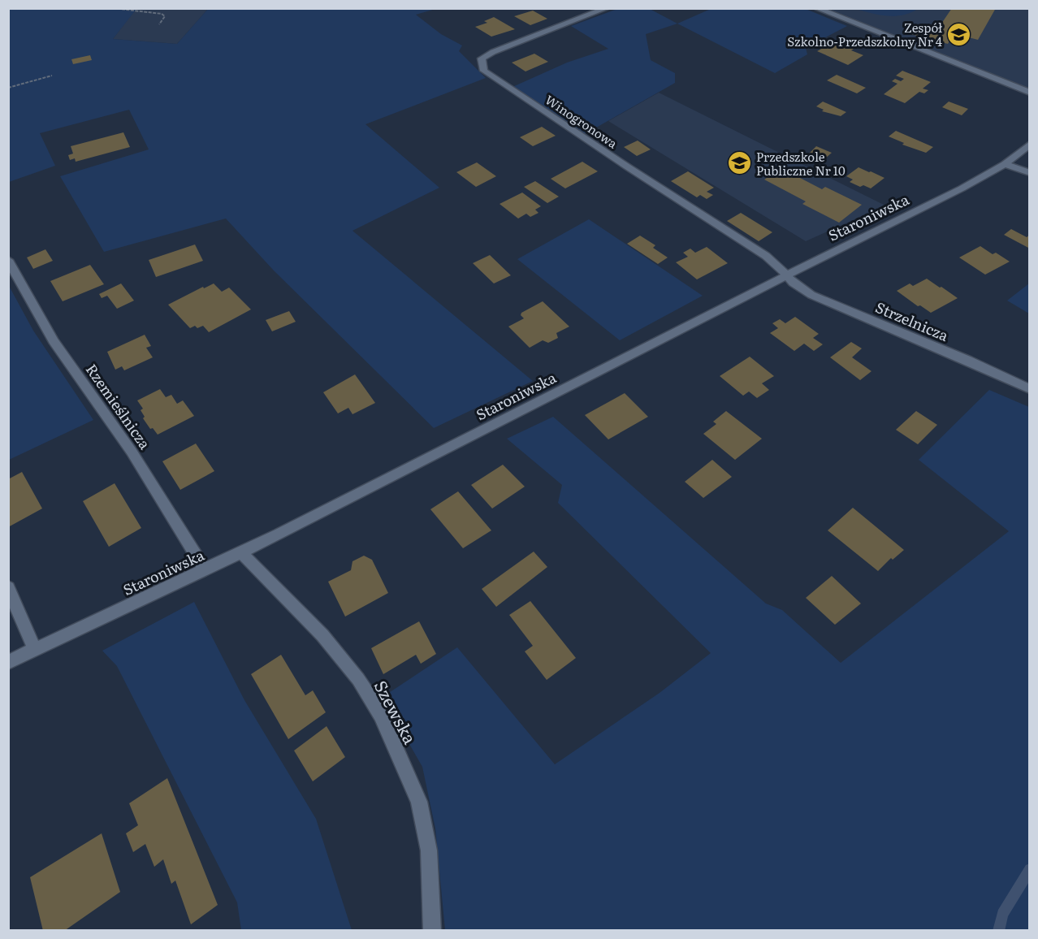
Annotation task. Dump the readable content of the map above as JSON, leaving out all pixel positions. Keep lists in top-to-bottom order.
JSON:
{
  "streets": {
    "street": [
      "Winogronowa",
      "Staroniwska",
      "Strzelnicza",
      "Rzemieślnicza",
      "Szewska"
    ]
  },
  "crossings": [
    ["Winogronowa", "Staroniwska"],
    ["Winogronowa", "Strzelnicza"],
    ["Staroniwska", "Strzelnicza"],
    ["Staroniwska", "Rzemieślnicza"],
    ["Staroniwska", "Szewska"]
  ],
  "places": {
    "school or university": ["Zespół Szkolno-Przedszkolny Nr 4", "Przedszkole Publiczne Nr 10"]
  }
}
